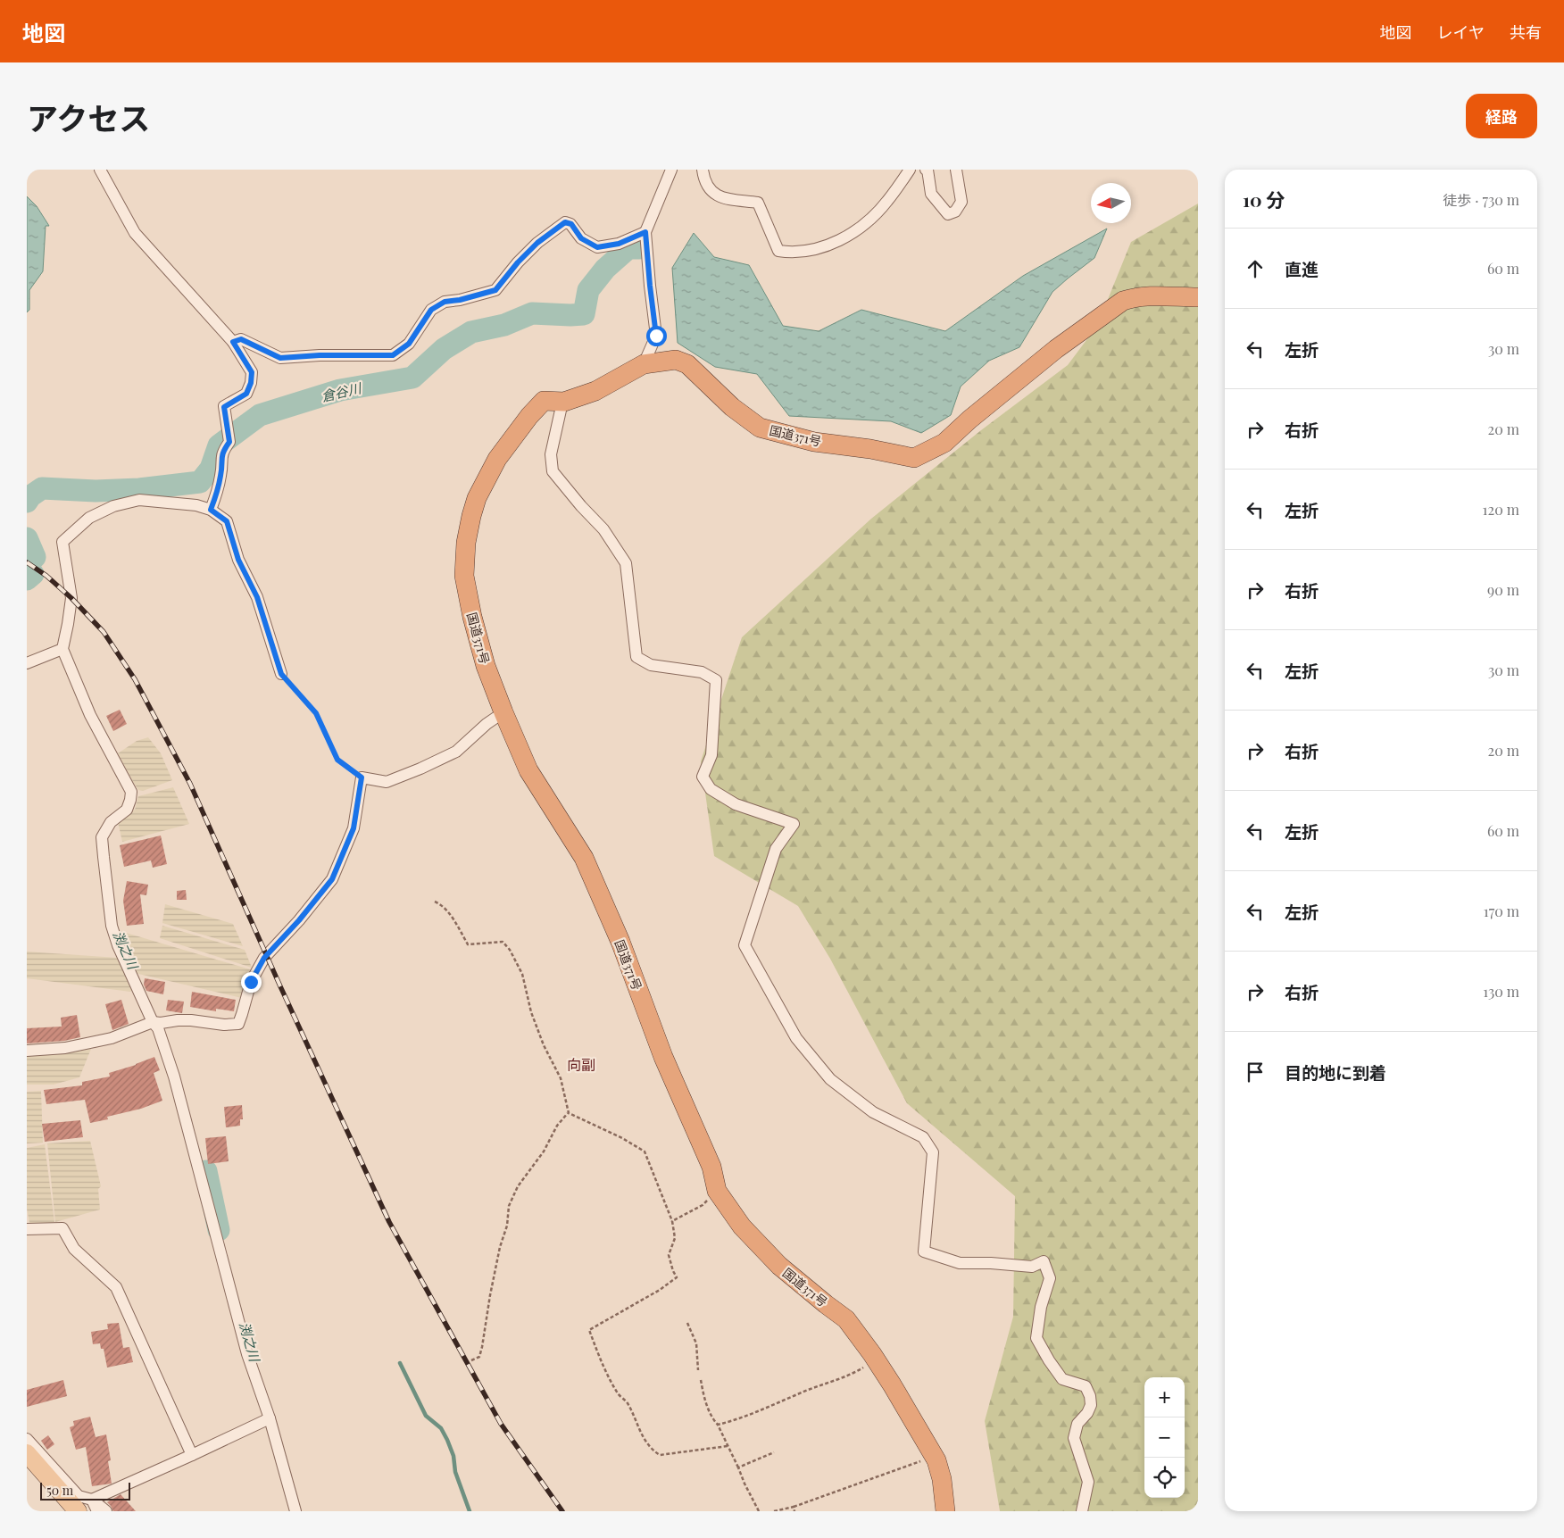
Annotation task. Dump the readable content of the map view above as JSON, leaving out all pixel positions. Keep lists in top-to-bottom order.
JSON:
{
  "streets": {
    "highway": ["国道371号"]
  },
  "districts": ["向副"],
  "water": ["倉谷川", "渕之川"],
  "scale_bar": "50 m",
  "north": "left",
  "page": {
    "header": "地図",
    "nav": ["地図", "レイヤ", "共有"],
    "title": "アクセス",
    "buttons": "経路",
    "heading": ["10 分", "徒歩 · 730 m"],
    "list": [
      ["直進", "60 m"],
      ["左折", "30 m"],
      ["右折", "20 m"],
      ["左折", "120 m"],
      ["右折", "90 m"],
      ["左折", "30 m"],
      ["右折", "20 m"],
      ["左折", "60 m"],
      ["左折", "170 m"],
      ["右折", "130 m"],
      "目的地に到着"
    ],
    "map_buttons": ["+", "−"],
    "scale": "50 m"
  }
}
